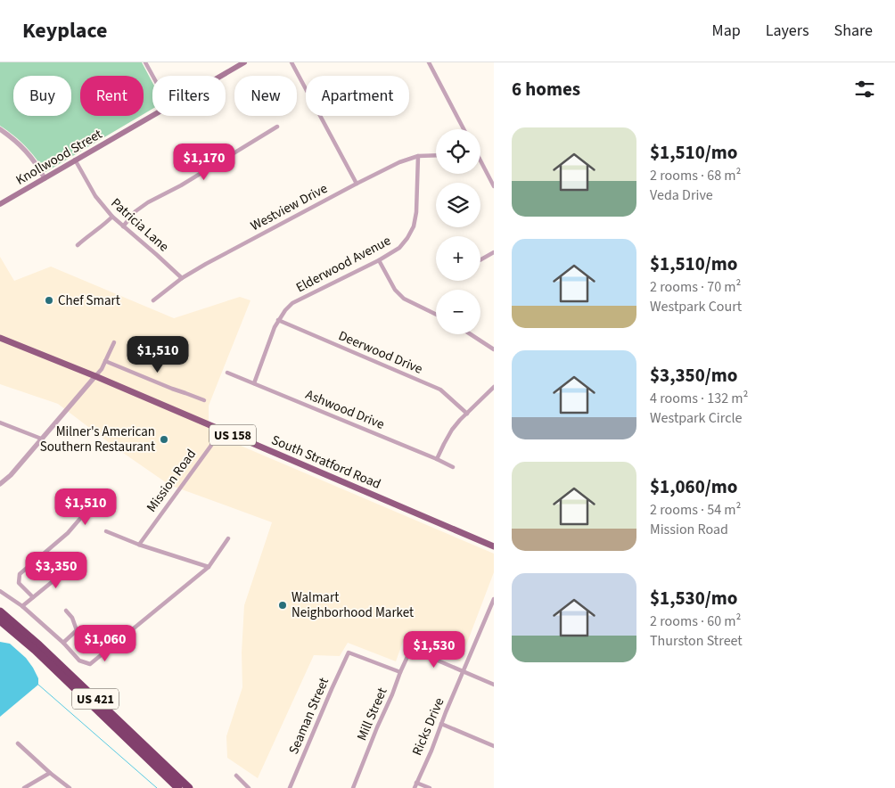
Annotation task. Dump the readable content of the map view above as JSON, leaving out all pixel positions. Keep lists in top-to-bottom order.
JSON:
{
  "streets": {
    "highway": ["US 421"],
    "main road": ["Knollwood Street", "US 158", "South Stratford Road"],
    "street": [
      "Westview Drive",
      "Patricia Lane",
      "Elderwood Avenue",
      "Deerwood Drive",
      "Ashwood Drive",
      "Mission Road",
      "Mill Street",
      "Seaman Street",
      "Ricks Drive"
    ]
  },
  "crossings": [
    ["Knollwood Street", "Patricia Lane"],
    ["Westview Drive", "Patricia Lane"],
    ["Westview Drive", "Elderwood Avenue"],
    ["Elderwood Avenue", "Deerwood Drive"],
    ["Elderwood Avenue", "Ashwood Drive"],
    ["South Stratford Road", "Mission Road"],
    ["Mill Street", "Seaman Street"],
    ["Mill Street", "Ricks Drive"]
  ],
  "places": ["Chef Smart", "Milner's American Southern Restaurant", "Walmart Neighborhood Market"],
  "page": {
    "header": "Keyplace",
    "nav": ["Map", "Layers", "Share"],
    "heading": "6 homes",
    "chip": [
      "Buy",
      "Rent",
      "Filters",
      "New",
      "Apartment"
    ],
    "list": [
      {
        "name": "$1,510/mo",
        "note": "2 rooms · 68 m² · Veda Drive"
      },
      {
        "name": "$1,510/mo",
        "note": "2 rooms · 70 m² · Westpark Court"
      },
      {
        "name": "$3,350/mo",
        "note": "4 rooms · 132 m² · Westpark Circle"
      },
      {
        "name": "$1,060/mo",
        "note": "2 rooms · 54 m² · Mission Road"
      },
      {
        "name": "$1,530/mo",
        "note": "2 rooms · 60 m² · Thurston Street"
      }
    ],
    "map_buttons": ["+", "−"],
    "price": [
      "$1,170",
      "$1,510",
      "$1,510",
      "$3,350",
      "$1,060",
      "$1,530"
    ]
  }
}
